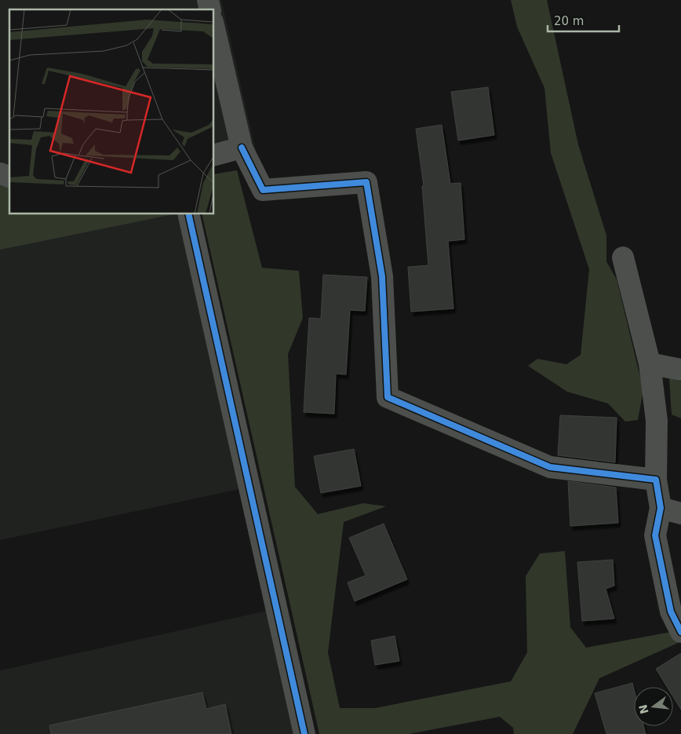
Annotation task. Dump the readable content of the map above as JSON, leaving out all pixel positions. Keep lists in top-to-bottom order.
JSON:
{
  "scale_bar": "20 m",
  "north": "left"
}
